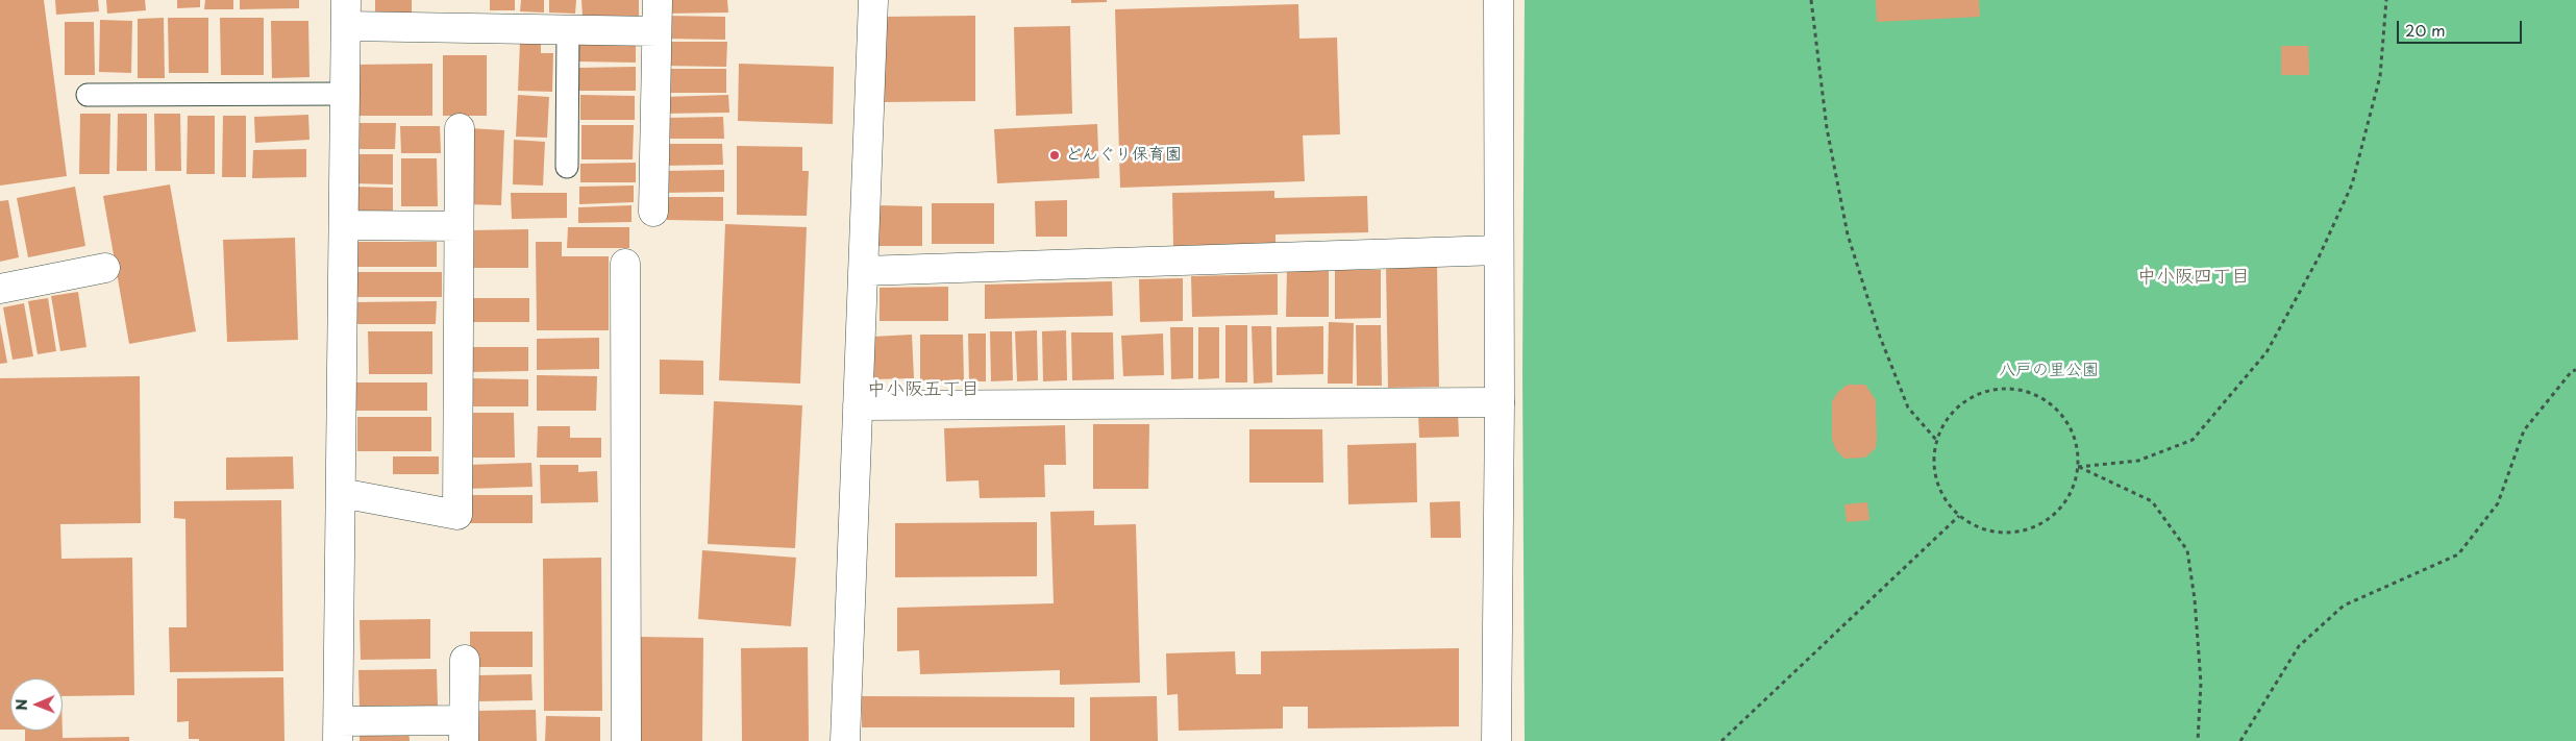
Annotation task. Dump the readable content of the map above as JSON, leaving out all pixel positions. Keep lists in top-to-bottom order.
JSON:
{
  "districts": ["中小阪四丁目", "中小阪五丁目"],
  "parks": ["八戸の里公園"],
  "places": ["どんぐり保育園"],
  "scale_bar": "20 m",
  "north": "left"
}
